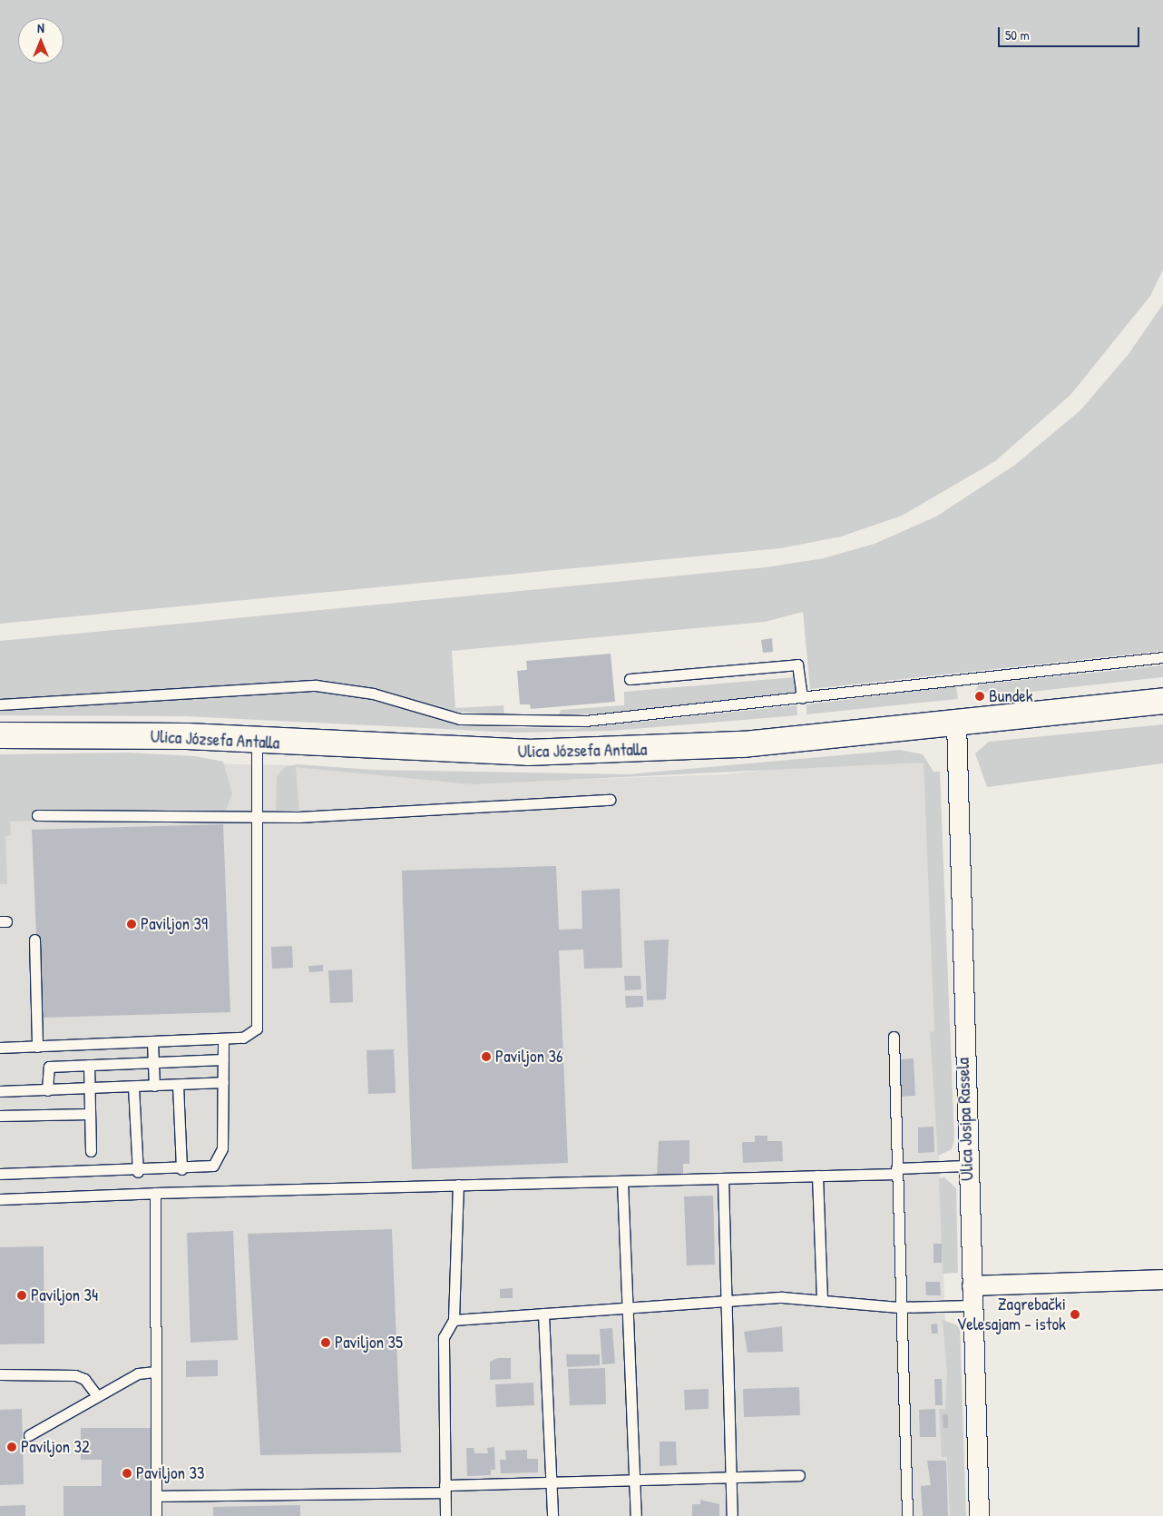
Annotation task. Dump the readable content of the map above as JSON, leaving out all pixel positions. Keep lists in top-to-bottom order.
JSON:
{
  "streets": {
    "street": ["Ulica Józsefa Antalla", "Ulica Josipa Rassela"]
  },
  "crossings": [
    ["Ulica Józsefa Antalla", "Ulica Josipa Rassela"]
  ],
  "places": [
    "Bundek",
    "Paviljon 39",
    "Paviljon 36",
    "Paviljon 34",
    "Zagrebački Velesajam - istok",
    "Paviljon 35",
    "Paviljon 32",
    "Paviljon 33"
  ],
  "scale_bar": "50 m",
  "north": "top"
}
